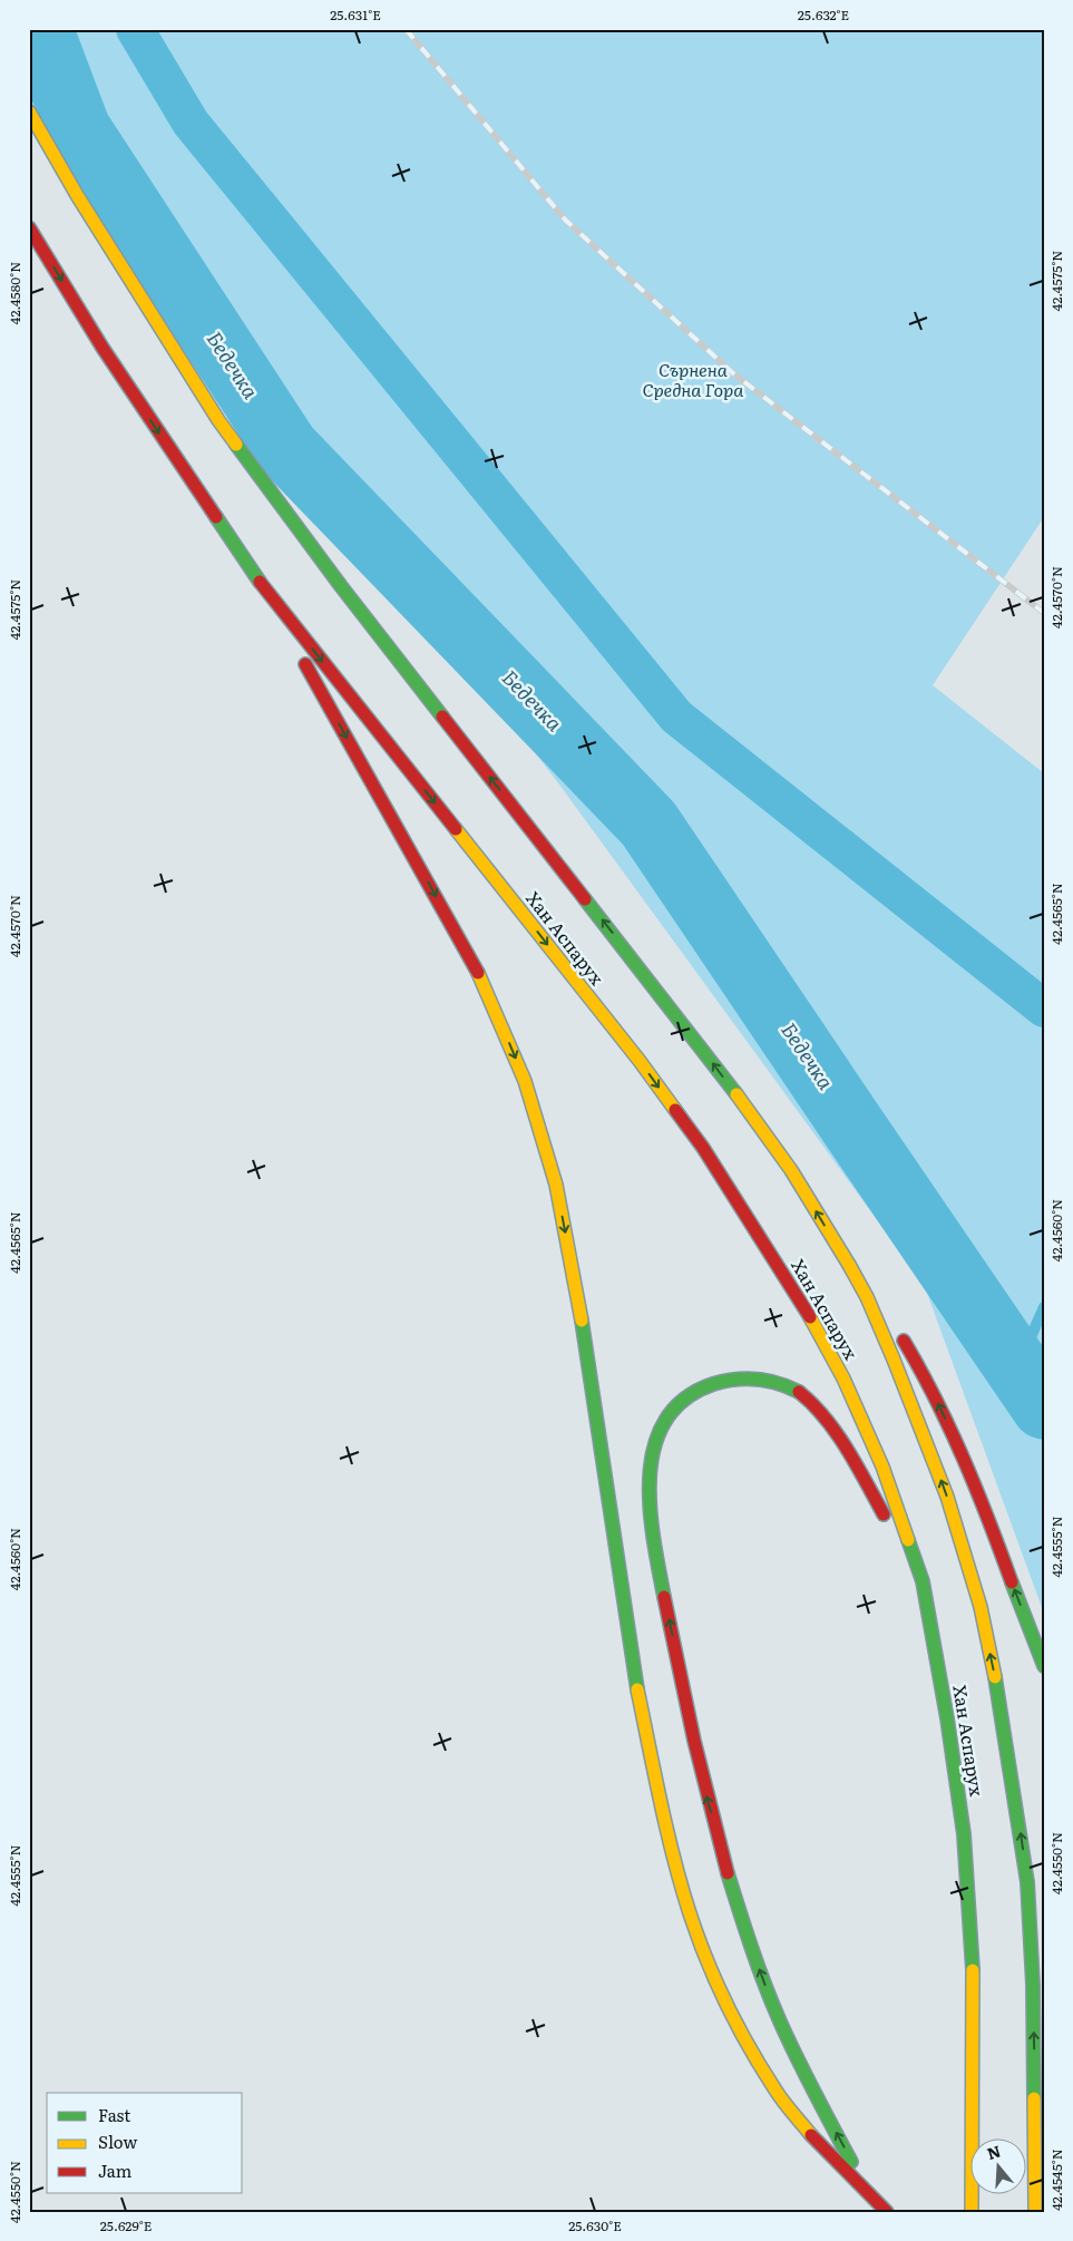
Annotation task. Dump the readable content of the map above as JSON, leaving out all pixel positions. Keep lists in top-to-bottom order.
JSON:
{
  "streets": {
    "main road": ["Хан Аспарух"]
  },
  "water": ["Бедечка"],
  "parks": ["Сърнена Средна Гора"],
  "legend": ["Fast", "Slow", "Jam"],
  "north": "top",
  "coordinates": [
    "25.631°E",
    "25.632°E",
    "42.4575°N",
    "42.4580°N",
    "42.4570°N",
    "42.4565°N",
    "42.4560°N",
    "42.4555°N",
    "42.4550°N",
    "42.4545°N",
    "25.629°E",
    "25.630°E"
  ]
}
